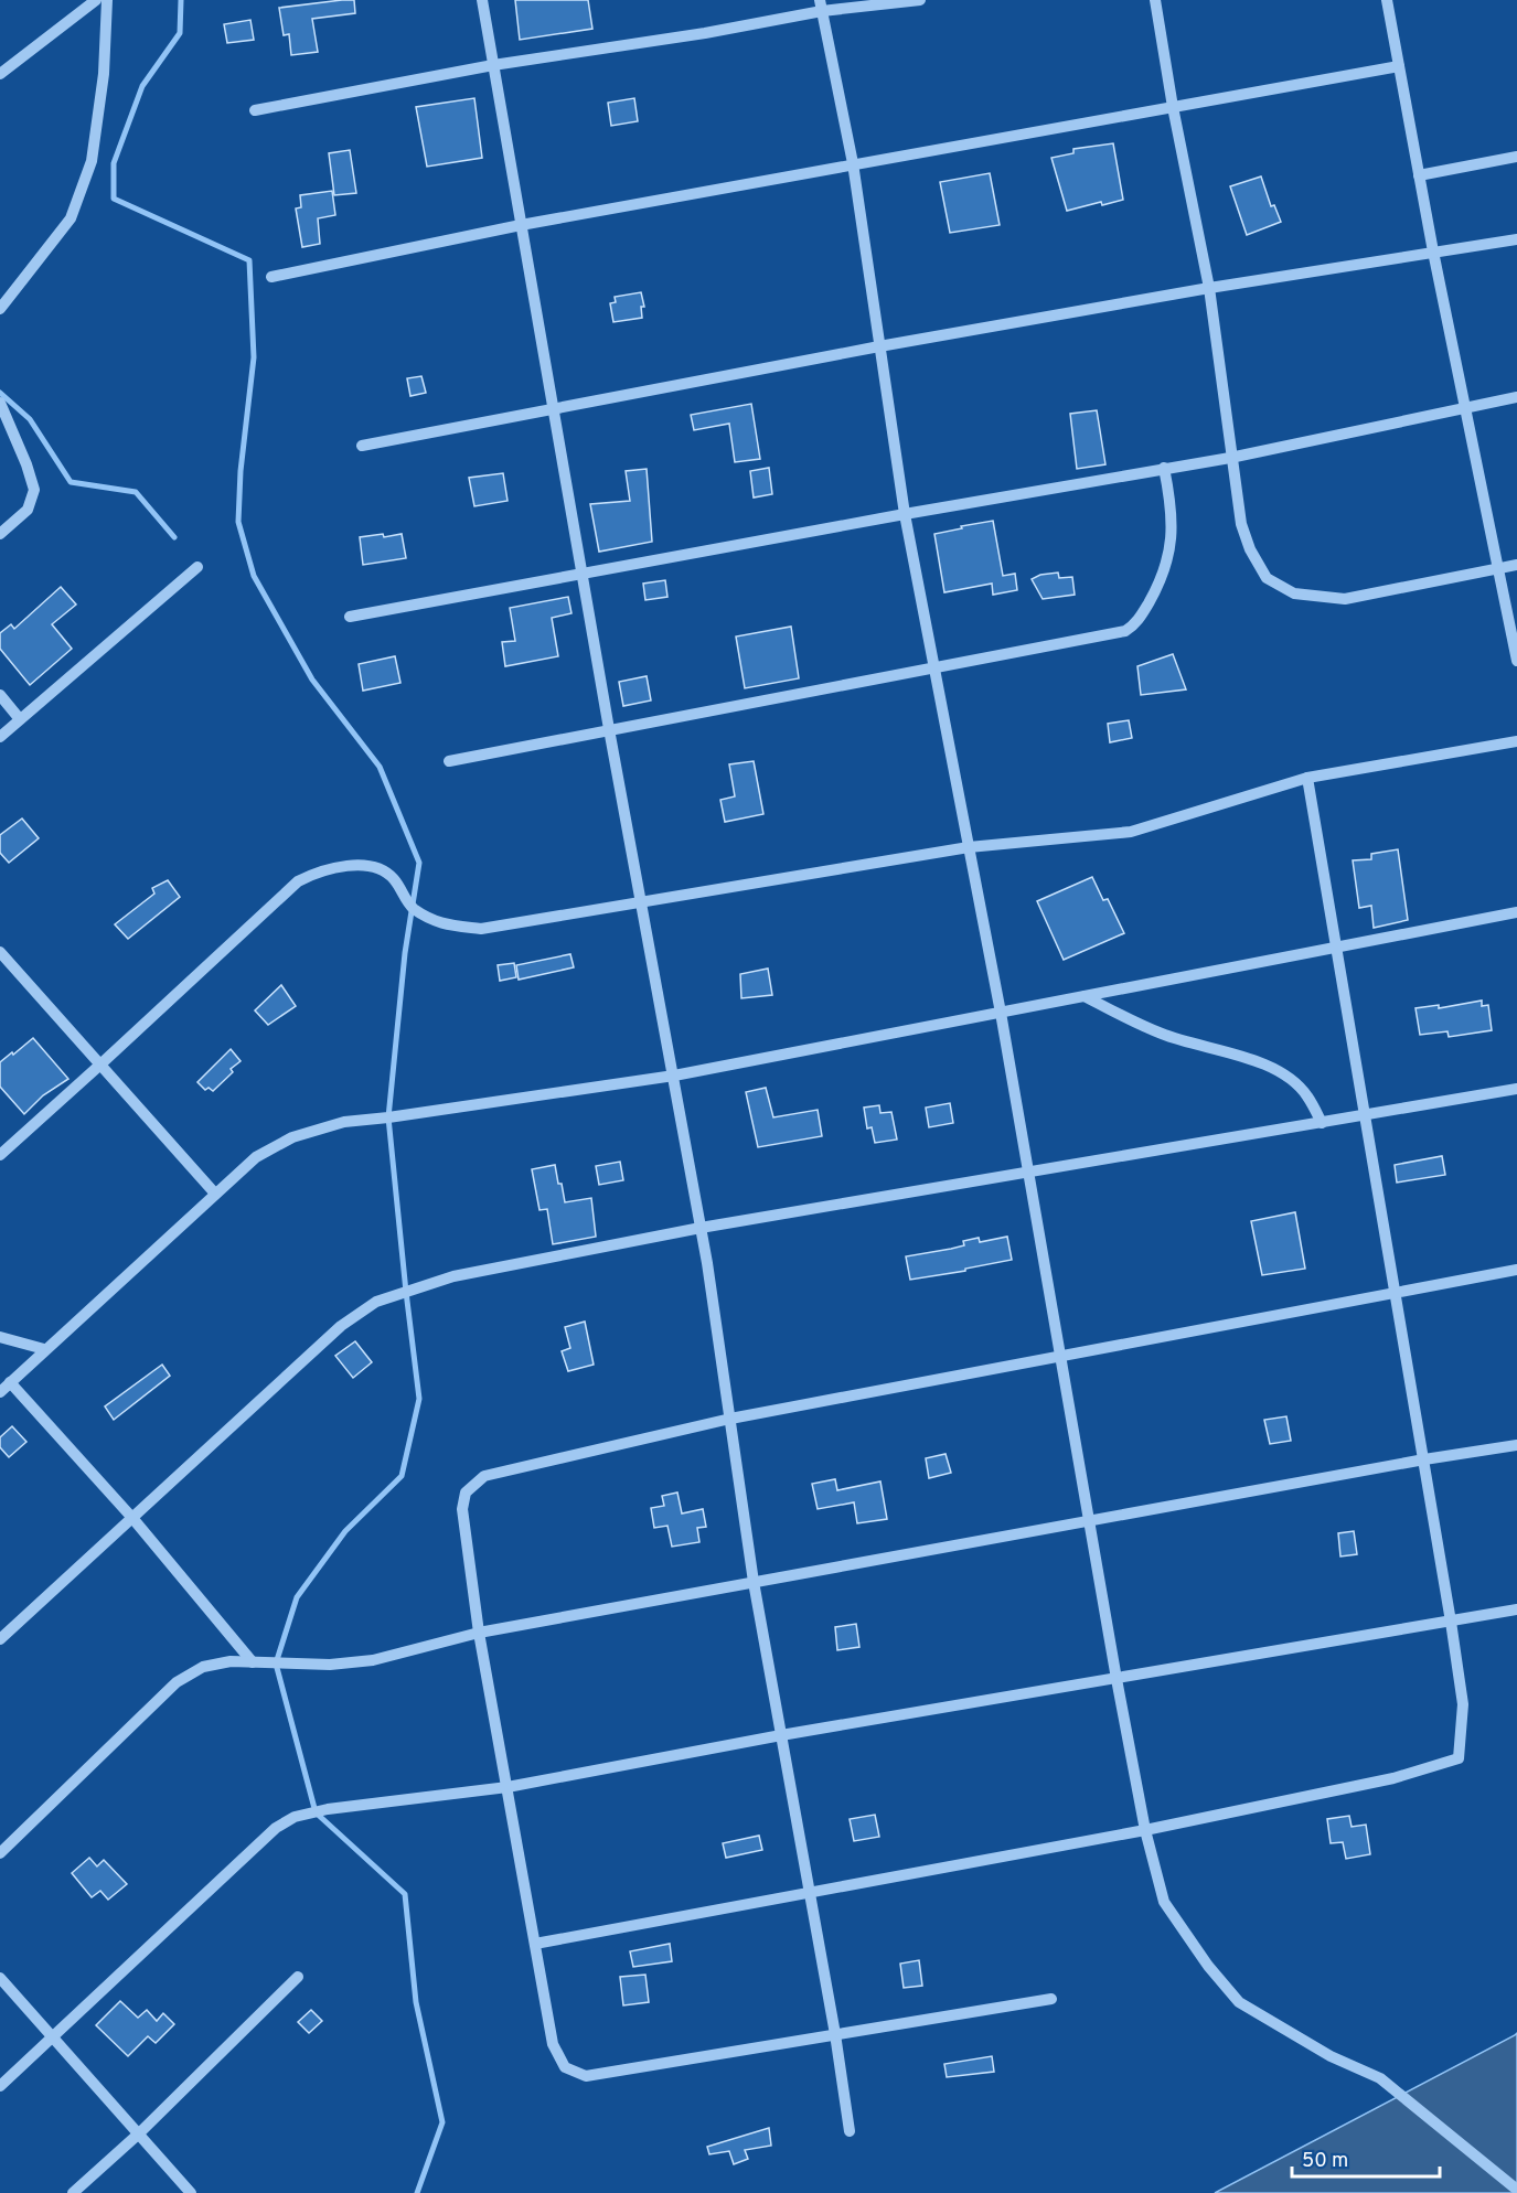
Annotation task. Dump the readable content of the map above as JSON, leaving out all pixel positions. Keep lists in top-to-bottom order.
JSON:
{
  "scale_bar": "50 m"
}
